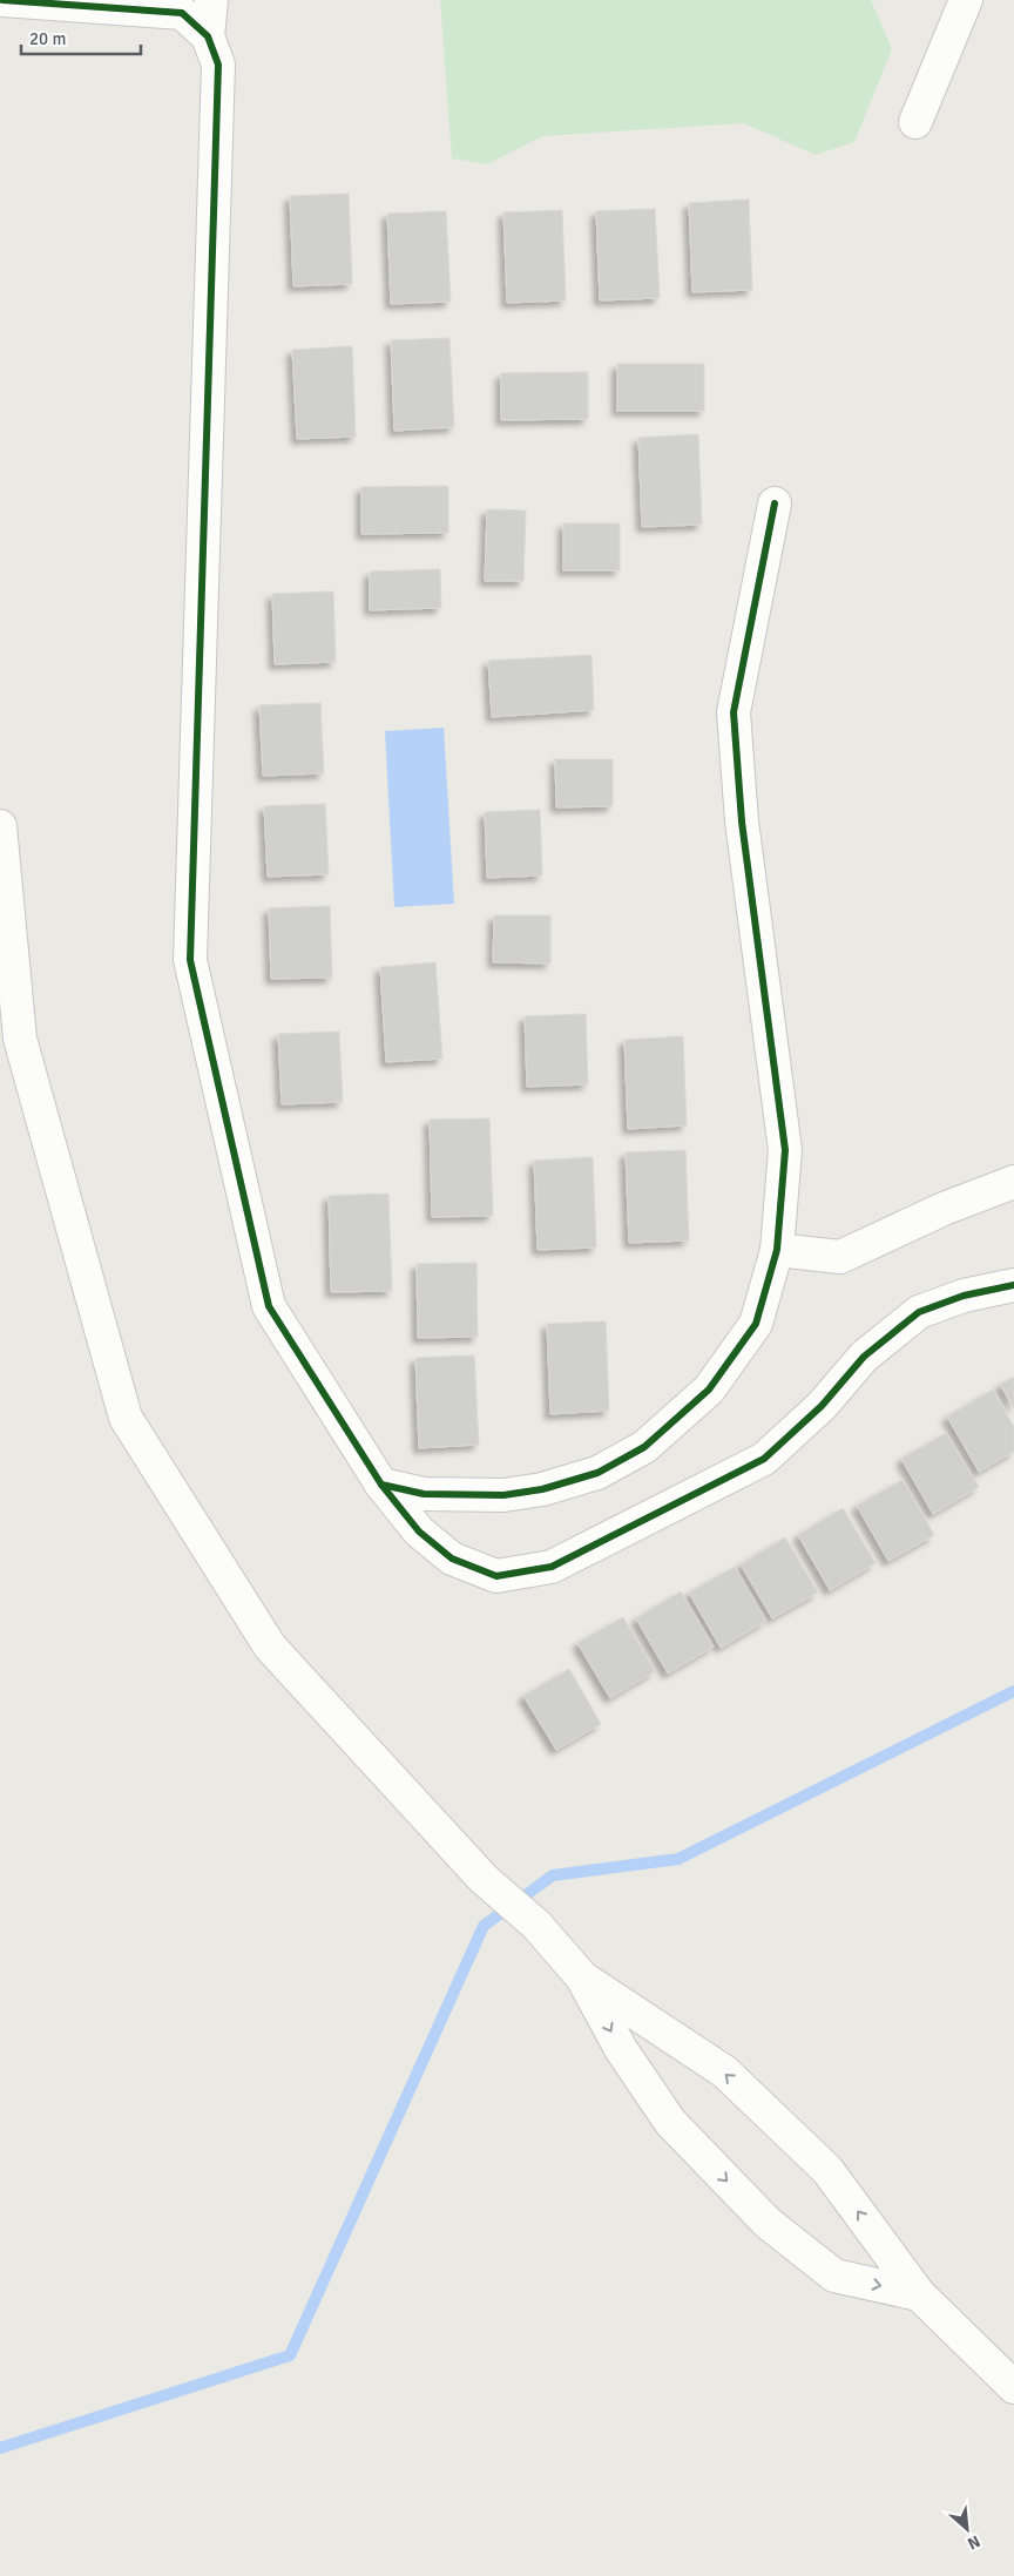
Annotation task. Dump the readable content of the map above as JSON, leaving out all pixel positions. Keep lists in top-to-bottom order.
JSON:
{
  "scale_bar": "20 m",
  "north": "bottom right"
}
